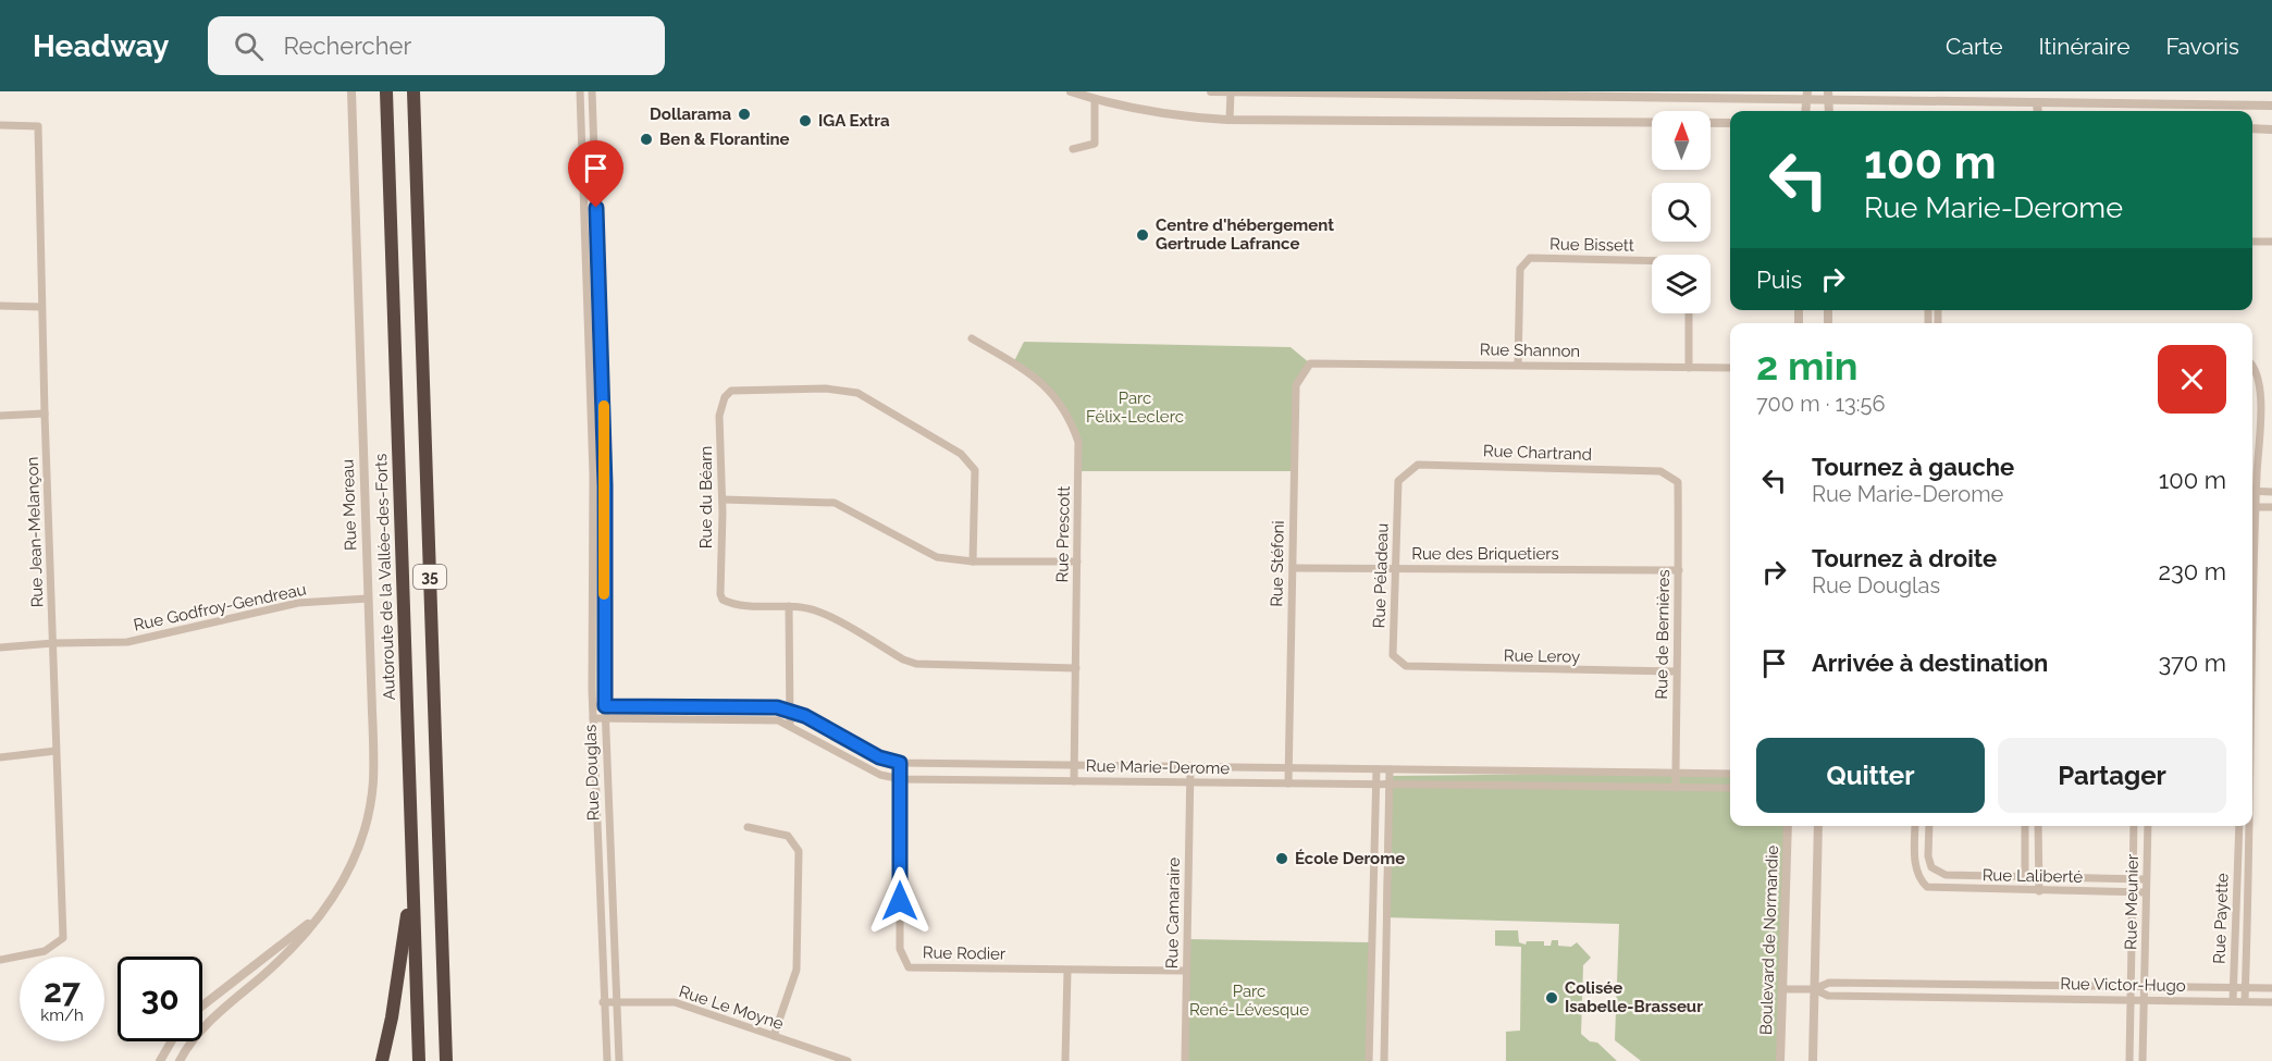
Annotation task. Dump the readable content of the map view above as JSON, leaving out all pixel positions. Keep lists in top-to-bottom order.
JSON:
{
  "streets": {
    "highway": ["Autoroute de la Vallée-des-Forts", "35"],
    "street": [
      "Rue Bissett",
      "Rue Shannon",
      "Rue Chartrand",
      "Rue du Béarn",
      "Rue Moreau",
      "Rue Jean-Melançon",
      "Rue Prescott",
      "Rue des Briquetiers",
      "Rue Stéfoni",
      "Rue Péladeau",
      "Rue Godfroy-Gendreau",
      "Rue de Bernières",
      "Rue Leroy",
      "Rue Marie-Derome",
      "Rue Douglas",
      "Rue Laliberté",
      "Rue Meunier",
      "Rue Camaraire",
      "Rue Payette",
      "Boulevard de Normandie",
      "Rue Rodier",
      "Rue Victor-Hugo",
      "Rue Le Moyne"
    ]
  },
  "crossings": [
    ["Rue Bissett", "Rue Shannon"],
    ["Rue Shannon", "Rue Stéfoni"],
    ["Rue Chartrand", "Rue Péladeau"],
    ["Rue Chartrand", "Rue de Bernières"],
    ["Rue du Béarn", "Rue Prescott"],
    ["Rue Moreau", "Rue Godfroy-Gendreau"],
    ["Rue Jean-Melançon", "Rue Godfroy-Gendreau"],
    ["Rue Prescott", "Rue Marie-Derome"],
    ["Rue des Briquetiers", "Rue Stéfoni"],
    ["Rue des Briquetiers", "Rue Péladeau"],
    ["Rue des Briquetiers", "Rue de Bernières"],
    ["Rue Stéfoni", "Rue Marie-Derome"],
    ["Rue Péladeau", "Rue Leroy"],
    ["Rue de Bernières", "Rue Leroy"],
    ["Rue de Bernières", "Rue Marie-Derome"],
    ["Rue Marie-Derome", "Rue Douglas"],
    ["Rue Marie-Derome", "Rue Camaraire"],
    ["Rue Marie-Derome", "Rue Rodier"],
    ["Rue Douglas", "Rue Le Moyne"],
    ["Rue Laliberté", "Rue Meunier"],
    ["Rue Meunier", "Rue Victor-Hugo"],
    ["Rue Camaraire", "Rue Rodier"],
    ["Rue Payette", "Rue Victor-Hugo"],
    ["Boulevard de Normandie", "Rue Victor-Hugo"]
  ],
  "parks": ["Parc Félix-Leclerc", "Parc René-Lévesque"],
  "places": [
    "Dollarama",
    "IGA Extra",
    "Ben & Florantine",
    "Centre d'hébergement Gertrude Lafrance",
    "École Derome",
    "Colisée Isabelle-Brasseur"
  ],
  "north": "top",
  "page": {
    "header": "Headway",
    "search": "Rechercher",
    "nav": ["Carte", "Itinéraire", "Favoris"],
    "turn": ["100 m", "Rue Marie-Derome"],
    "then": "Puis",
    "heading": ["2 min", "700 m · 13:56"],
    "list": [
      {
        "name": "Tournez à gauche",
        "note": "Rue Marie-Derome",
        "value": "100 m"
      },
      {
        "name": "Tournez à droite",
        "note": "Rue Douglas",
        "value": "230 m"
      },
      {
        "name": "Arrivée à destination",
        "value": "370 m"
      }
    ],
    "buttons": ["Quitter", "Partager"],
    "speed": "27 km/h",
    "limit": "30"
  }
}
